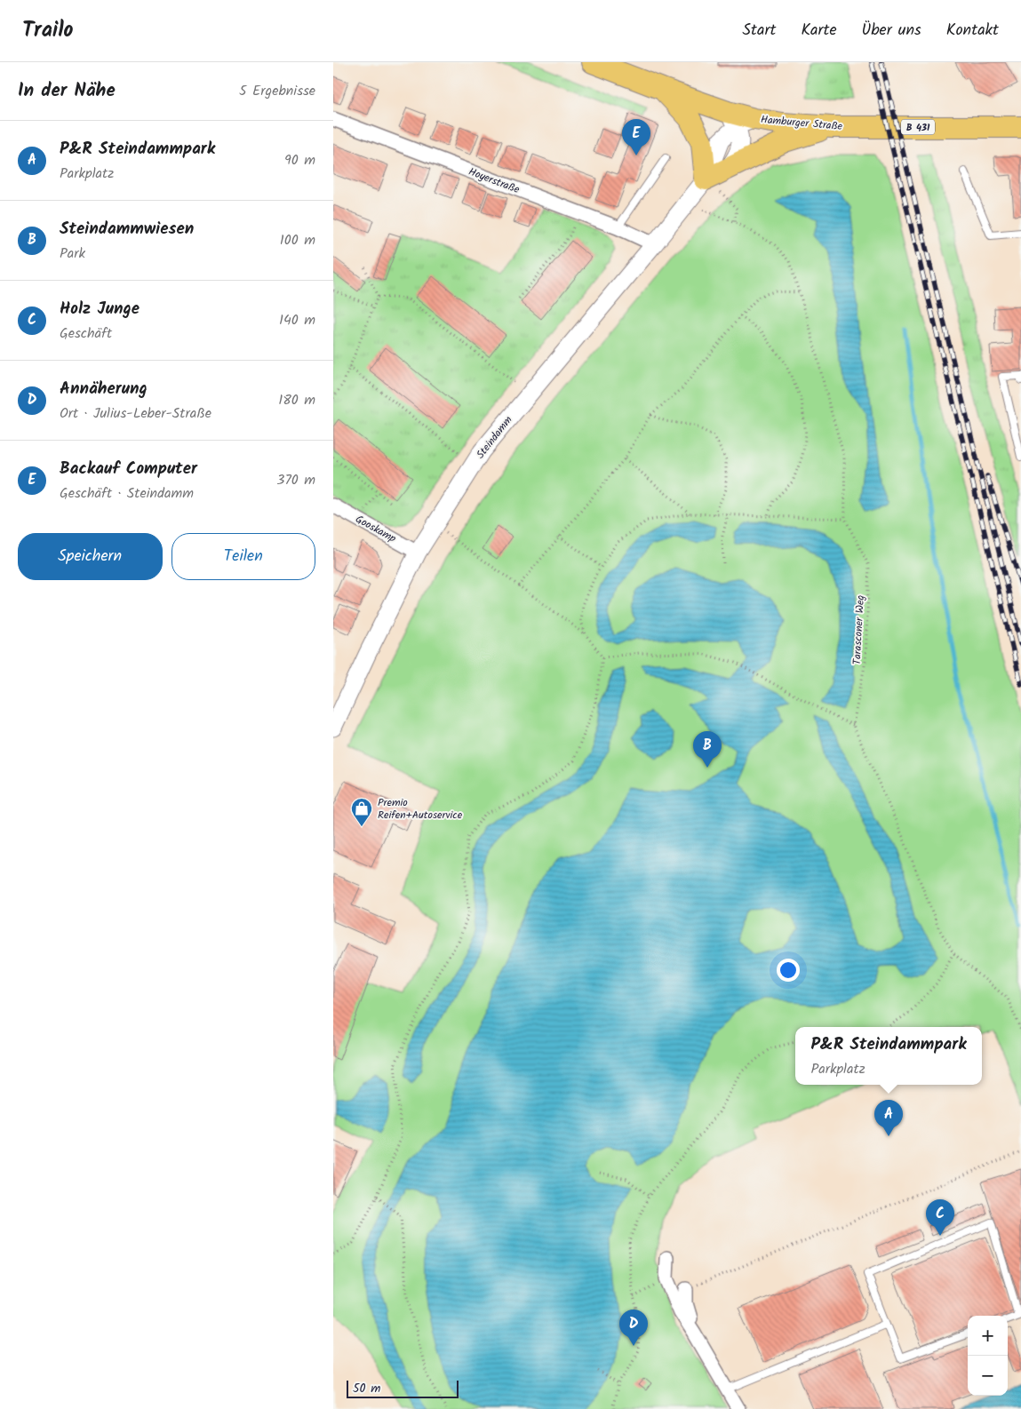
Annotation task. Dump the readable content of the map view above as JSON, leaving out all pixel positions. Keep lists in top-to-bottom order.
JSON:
{
  "streets": {
    "main road": ["Hamburger Straße", "B 431"],
    "street": ["Hoyerstraße", "Steindamm", "Gooskamp"],
    "path": ["Tarasconer Weg"]
  },
  "crossings": [
    ["Hamburger Straße", "Steindamm"],
    ["Hoyerstraße", "Steindamm"],
    ["Steindamm", "Gooskamp"]
  ],
  "places": {
    "shop": ["Premio Reifen+Autoservice"]
  },
  "scale_bar": "50 m",
  "page": {
    "header": "Trailo",
    "nav": [
      "Start",
      "Karte",
      "Über uns",
      "Kontakt"
    ],
    "heading": ["In der Nähe", "5 Ergebnisse"],
    "pins": [
      "E",
      "B",
      "A",
      "C",
      "D"
    ],
    "list": [
      {
        "mark": "A",
        "name": "P&R Steindammpark",
        "note": "Parkplatz",
        "value": "90 m"
      },
      {
        "mark": "B",
        "name": "Steindammwiesen",
        "note": "Park",
        "value": "100 m"
      },
      {
        "mark": "C",
        "name": "Holz Junge",
        "note": "Geschäft",
        "value": "140 m"
      },
      {
        "mark": "D",
        "name": "Annäherung",
        "note": "Ort · Julius-Leber-Straße",
        "value": "180 m"
      },
      {
        "mark": "E",
        "name": "Backauf Computer",
        "note": "Geschäft · Steindamm",
        "value": "370 m"
      }
    ],
    "buttons": ["Speichern", "Teilen"],
    "popup": ["P&R Steindammpark", "Parkplatz"],
    "map_buttons": ["+", "−"],
    "scale": "50 m"
  }
}
